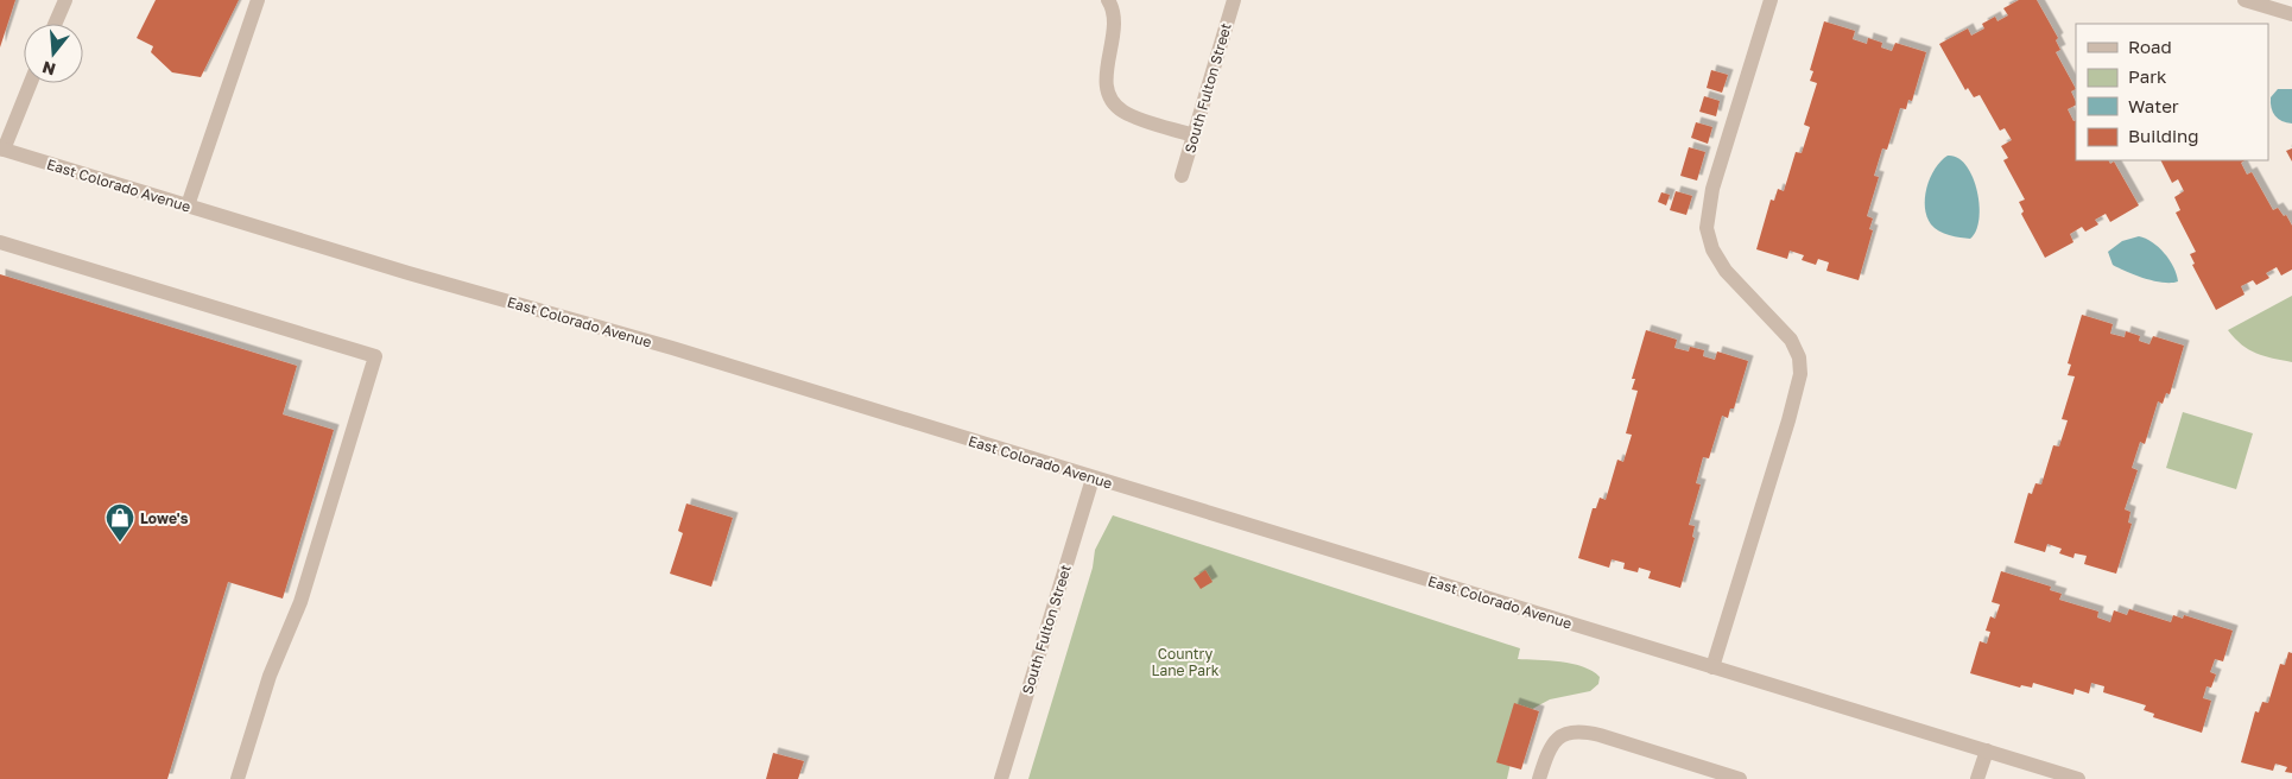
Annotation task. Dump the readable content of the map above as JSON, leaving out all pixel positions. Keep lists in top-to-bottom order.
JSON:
{
  "streets": {
    "street": ["South Fulton Street", "East Colorado Avenue"]
  },
  "crossings": [
    ["South Fulton Street", "East Colorado Avenue"]
  ],
  "parks": ["Country Lane Park"],
  "places": {
    "shop": ["Lowe's"]
  },
  "legend": [
    "Road",
    "Park",
    "Water",
    "Building"
  ],
  "north": "bottom"
}
